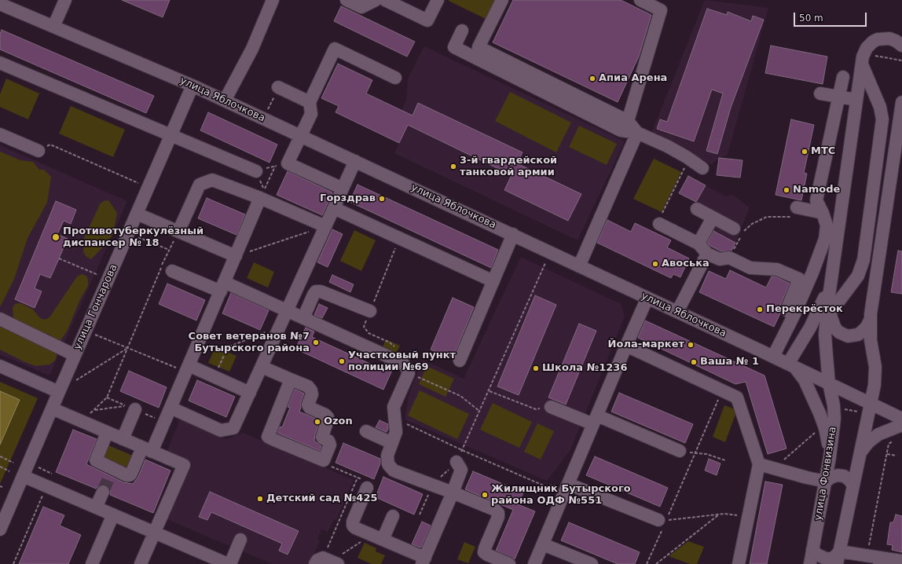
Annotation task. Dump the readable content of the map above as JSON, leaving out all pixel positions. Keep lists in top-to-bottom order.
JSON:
{
  "streets": {
    "street": ["улица Яблочкова", "улица Гончарова", "улица Фонвизина"]
  },
  "crossings": [
    ["улица Яблочкова", "улица Гончарова"],
    ["улица Яблочкова", "улица Фонвизина"]
  ],
  "places": [
    "Апиа Арена",
    "МТС",
    "3-й гвардейской танковой армии",
    "Namode",
    "Горздрав",
    "Противотуберкулёзный диспансер № 18",
    "Авоська",
    "Перекрёсток",
    "Совет ветеранов №7 Бутырского района",
    "Йола-маркет",
    "Участковый пункт полиции №69",
    "Ваша № 1",
    "Школа №1236",
    "Ozon",
    "Жилищник Бутырского района ОДФ №551",
    "Детский сад №425"
  ],
  "scale_bar": "50 m"
}
